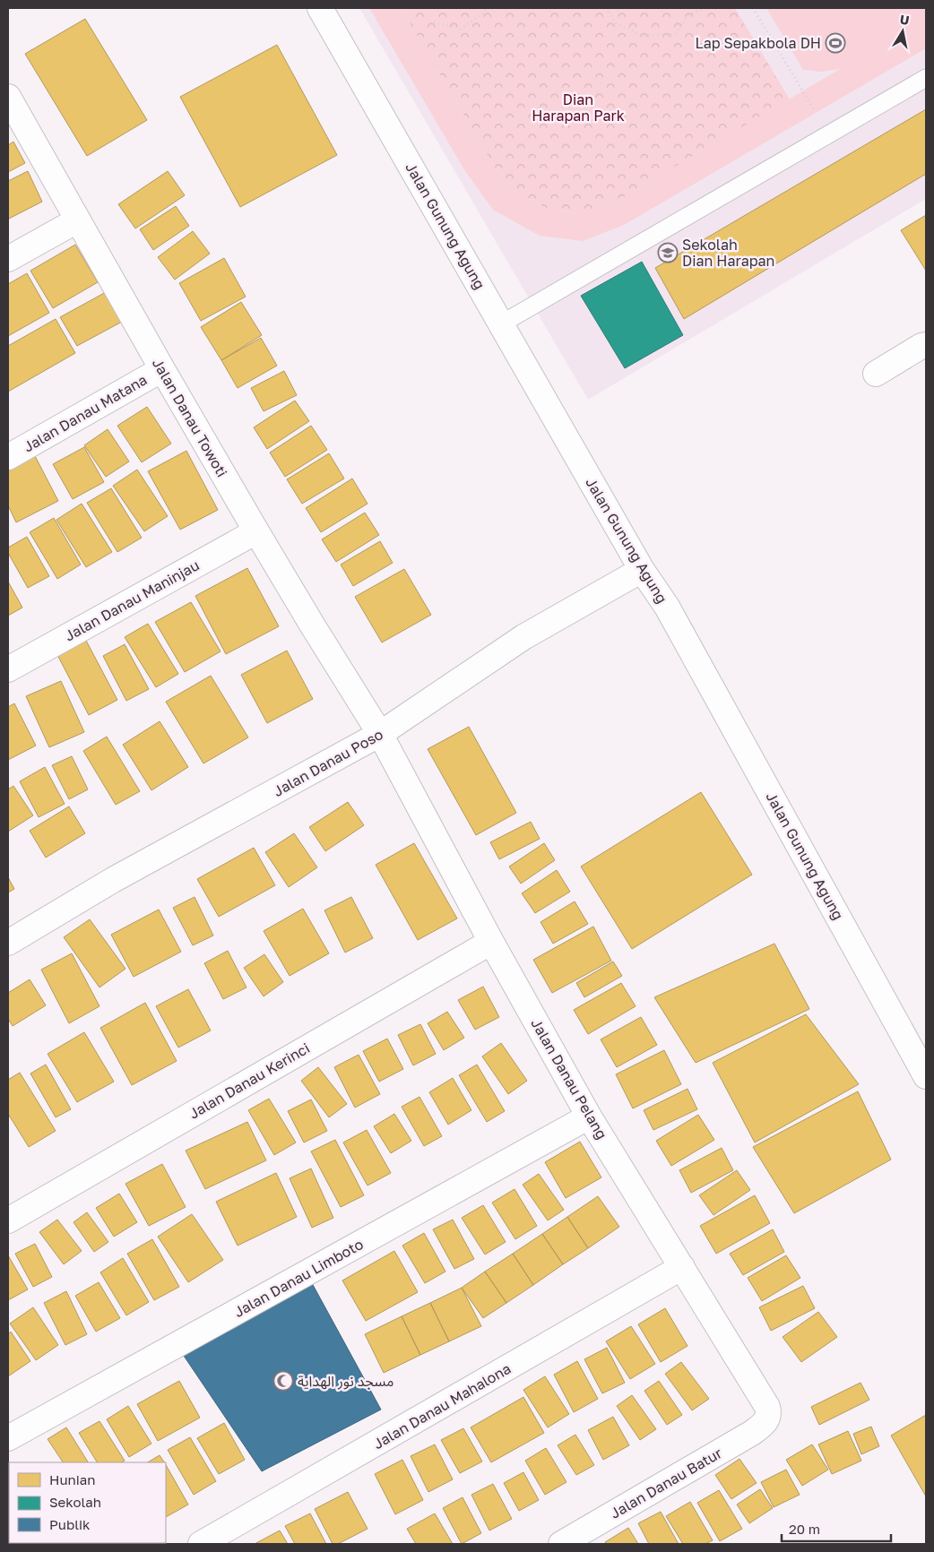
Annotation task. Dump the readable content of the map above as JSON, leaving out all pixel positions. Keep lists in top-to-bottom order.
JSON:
{
  "streets": {
    "street": [
      "Jalan Gunung Agung",
      "Jalan Danau Matana",
      "Jalan Danau Towoti",
      "Jalan Danau Maninjau",
      "Jalan Danau Poso",
      "Jalan Danau Pelang",
      "Jalan Danau Kerinci",
      "Jalan Danau Limboto",
      "Jalan Danau Mahalona",
      "Jalan Danau Batur"
    ]
  },
  "crossings": [
    ["Jalan Gunung Agung", "Jalan Danau Poso"],
    ["Jalan Danau Matana", "Jalan Danau Towoti"],
    ["Jalan Danau Towoti", "Jalan Danau Maninjau"],
    ["Jalan Danau Towoti", "Jalan Danau Poso"],
    ["Jalan Danau Towoti", "Jalan Danau Pelang"],
    ["Jalan Danau Poso", "Jalan Danau Pelang"],
    ["Jalan Danau Pelang", "Jalan Danau Kerinci"],
    ["Jalan Danau Pelang", "Jalan Danau Limboto"],
    ["Jalan Danau Pelang", "Jalan Danau Mahalona"],
    ["Jalan Danau Pelang", "Jalan Danau Batur"]
  ],
  "parks": ["Dian Harapan Park"],
  "places": {
    "sports": ["Lap Sepakbola DH"],
    "school or university": ["Sekolah Dian Harapan"],
    "mosque": ["مسجد نور الهداية"]
  },
  "legend": ["Hunian", "Sekolah", "Publik"],
  "scale_bar": "20 m",
  "north": "top"
}
